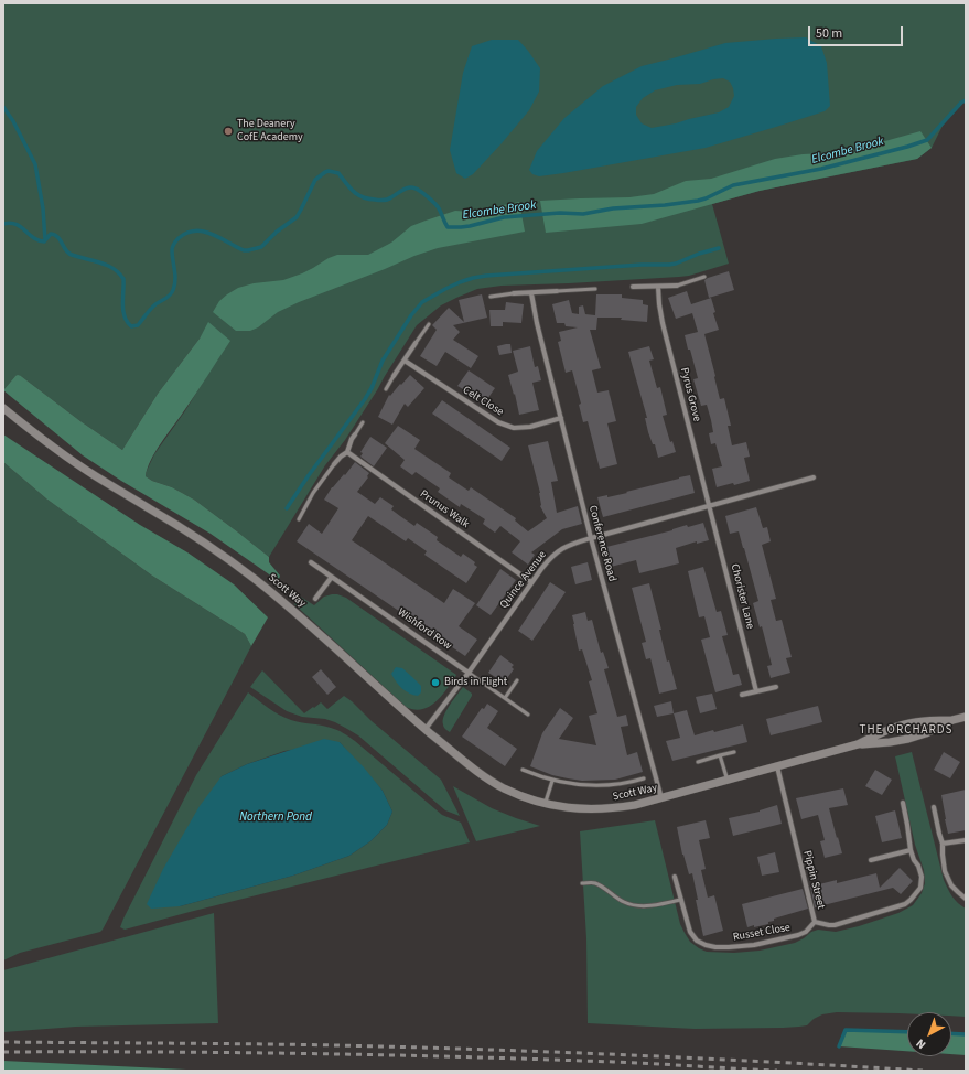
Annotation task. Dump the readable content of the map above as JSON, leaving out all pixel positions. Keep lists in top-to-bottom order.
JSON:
{
  "streets": {
    "street": [
      "Pyrus Grove",
      "Celt Close",
      "Prunus Walk",
      "Conference Road",
      "Quince Avenue",
      "Scott Way",
      "Chorister Lane",
      "Wishford Row",
      "Pippin Street",
      "Russet Close"
    ]
  },
  "crossings": [
    ["Pyrus Grove", "Quince Avenue"],
    ["Pyrus Grove", "Chorister Lane"],
    ["Celt Close", "Conference Road"],
    ["Prunus Walk", "Quince Avenue"],
    ["Conference Road", "Quince Avenue"],
    ["Conference Road", "Scott Way"],
    ["Quince Avenue", "Scott Way"],
    ["Quince Avenue", "Chorister Lane"],
    ["Quince Avenue", "Wishford Row"],
    ["Scott Way", "Pippin Street"],
    ["Pippin Street", "Russet Close"]
  ],
  "districts": ["THE ORCHARDS"],
  "water": ["Elcombe Brook", "Northern Pond"],
  "places": ["The Deanery CofE Academy", "Birds in Flight"],
  "scale_bar": "50 m",
  "north": "bottom left"
}
